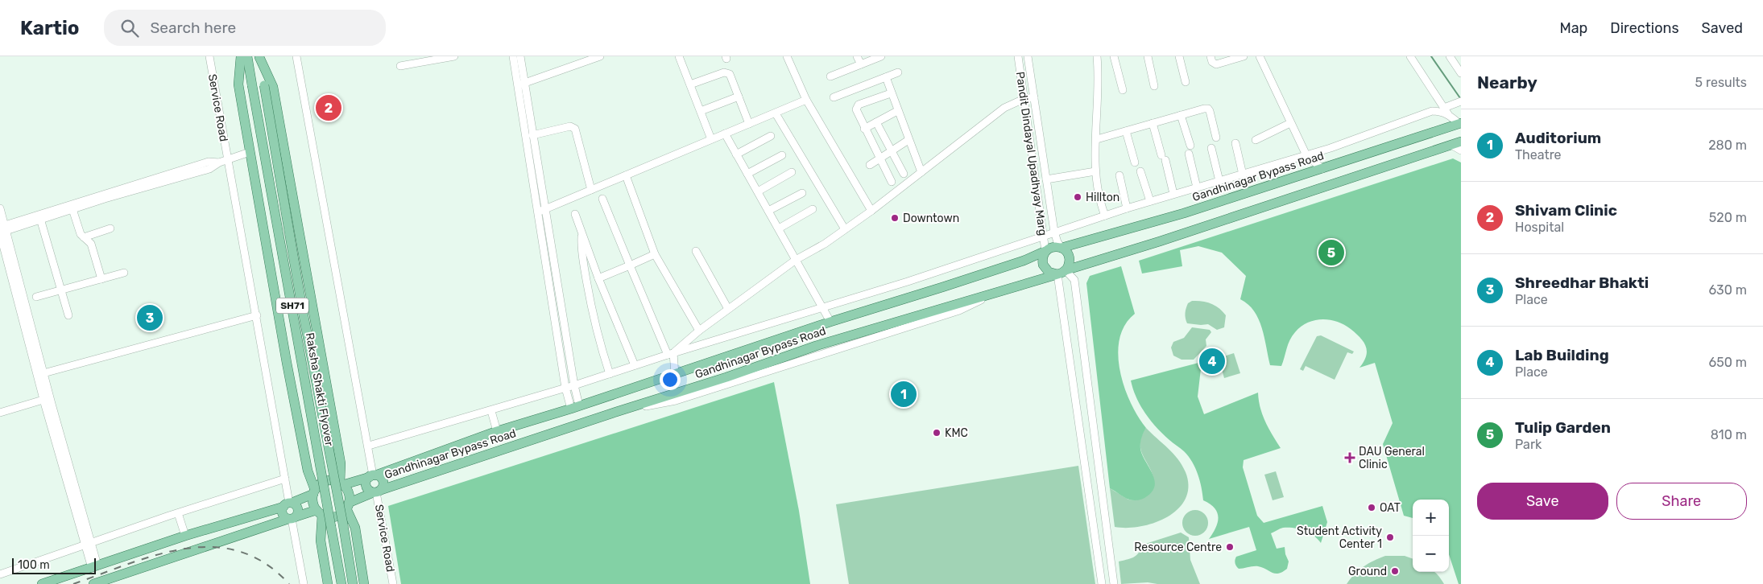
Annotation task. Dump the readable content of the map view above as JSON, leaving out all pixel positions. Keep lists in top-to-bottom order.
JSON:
{
  "streets": {
    "main road": ["Gandhinagar Bypass Road", "SH71", "Raksha Shakti Flyover"],
    "street": ["Service Road", "Pandit Dindayal Upadhyay Marg"]
  },
  "crossings": [
    ["Service Road", "Gandhinagar Bypass Road"],
    ["Pandit Dindayal Upadhyay Marg", "Gandhinagar Bypass Road"]
  ],
  "places": {
    "other": [
      "Hillton",
      "Downtown",
      "KMC",
      "OAT",
      "Student Activity Center 1",
      "Resource Centre",
      "Ground"
    ],
    "health": ["DAU General Clinic"]
  },
  "scale_bar": "100 m",
  "page": {
    "header": "Kartio",
    "search": "Search here",
    "nav": ["Map", "Directions", "Saved"],
    "heading": ["Nearby", "5 results"],
    "pins": [
      "2",
      "5",
      "3",
      "4",
      "1"
    ],
    "list": [
      {
        "mark": "1",
        "name": "Auditorium",
        "note": "Theatre",
        "value": "280 m"
      },
      {
        "mark": "2",
        "name": "Shivam Clinic",
        "note": "Hospital",
        "value": "520 m"
      },
      {
        "mark": "3",
        "name": "Shreedhar Bhakti",
        "note": "Place",
        "value": "630 m"
      },
      {
        "mark": "4",
        "name": "Lab Building",
        "note": "Place",
        "value": "650 m"
      },
      {
        "mark": "5",
        "name": "Tulip Garden",
        "note": "Park",
        "value": "810 m"
      }
    ],
    "buttons": ["Save", "Share"],
    "map_buttons": ["+", "−"],
    "scale": "100 m"
  }
}
